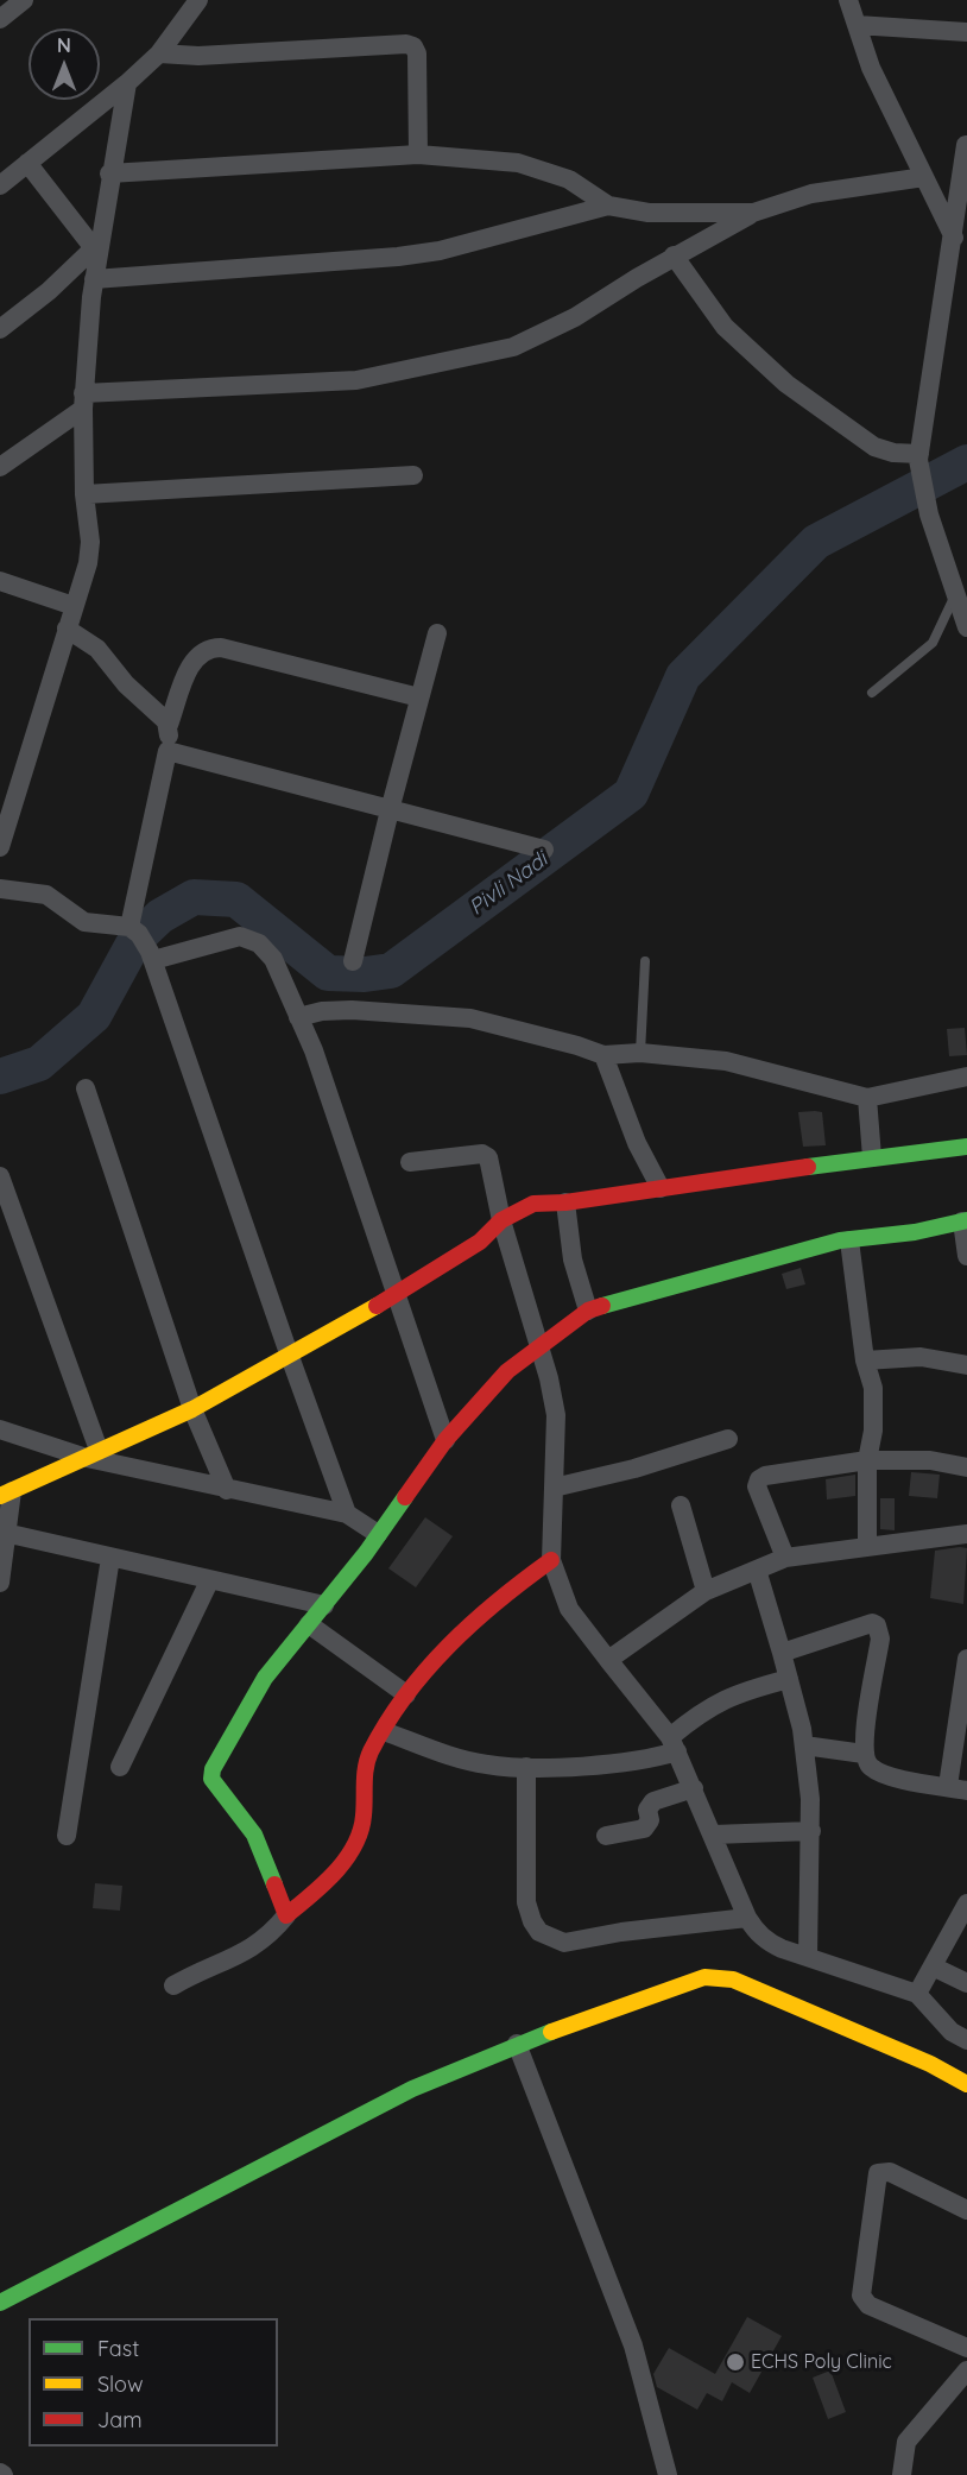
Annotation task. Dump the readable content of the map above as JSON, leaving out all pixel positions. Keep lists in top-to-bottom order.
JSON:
{
  "water": ["Pivli Nadi"],
  "places": ["ECHS Poly Clinic"],
  "legend": ["Fast", "Slow", "Jam"],
  "north": "top"
}
